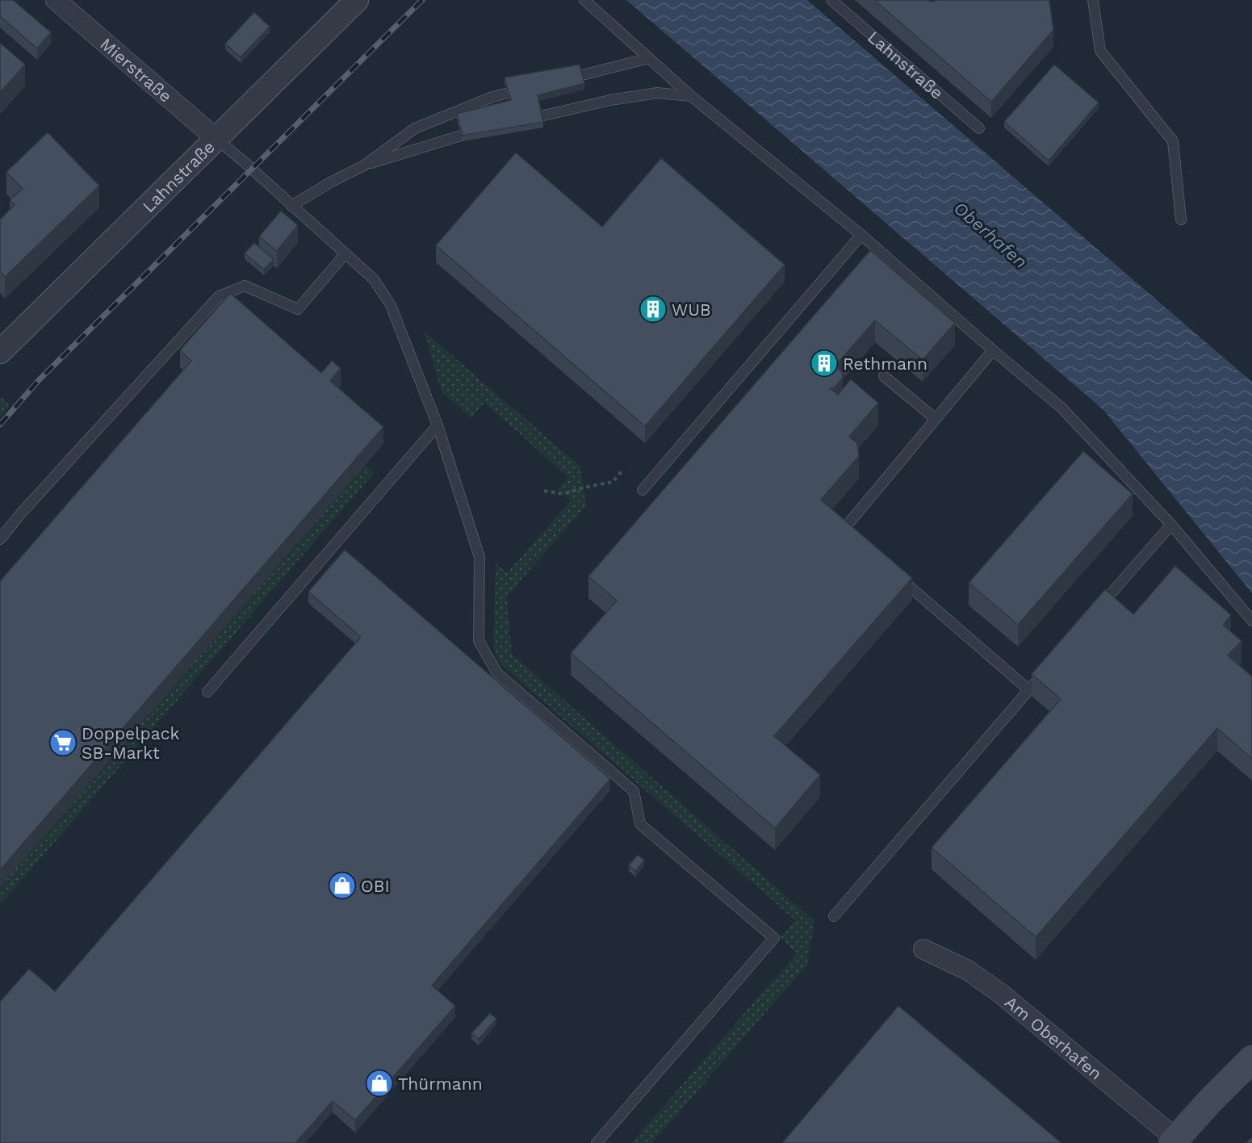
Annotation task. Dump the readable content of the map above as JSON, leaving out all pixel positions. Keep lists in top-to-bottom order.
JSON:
{
  "streets": {
    "street": ["Lahnstraße", "Mierstraße", "Am Oberhafen"]
  },
  "crossings": [
    ["Lahnstraße", "Mierstraße"]
  ],
  "water": ["Oberhafen"],
  "places": {
    "building": ["WUB", "Rethmann"],
    "supermarket": ["Doppelpack SB-Markt"],
    "shop": ["OBI", "Thürmann"]
  }
}
